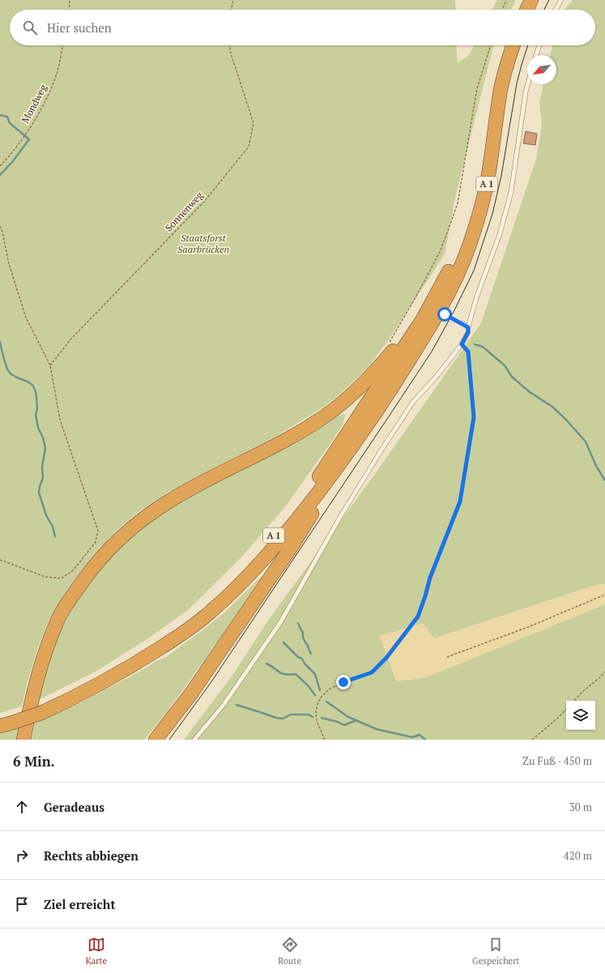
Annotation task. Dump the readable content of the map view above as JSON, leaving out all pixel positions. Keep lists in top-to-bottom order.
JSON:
{
  "streets": {
    "highway": ["A 1"],
    "path": ["Mondweg", "Sonnenweg"]
  },
  "parks": ["Staatsforst Saarbrücken"],
  "north": "bottom left",
  "page": {
    "search": "Hier suchen",
    "heading": ["6 Min.", "Zu Fuß · 450 m"],
    "list": [
      ["Geradeaus", "30 m"],
      ["Rechts abbiegen", "420 m"],
      "Ziel erreicht"
    ],
    "nav": ["Karte", "Route", "Gespeichert"]
  }
}
